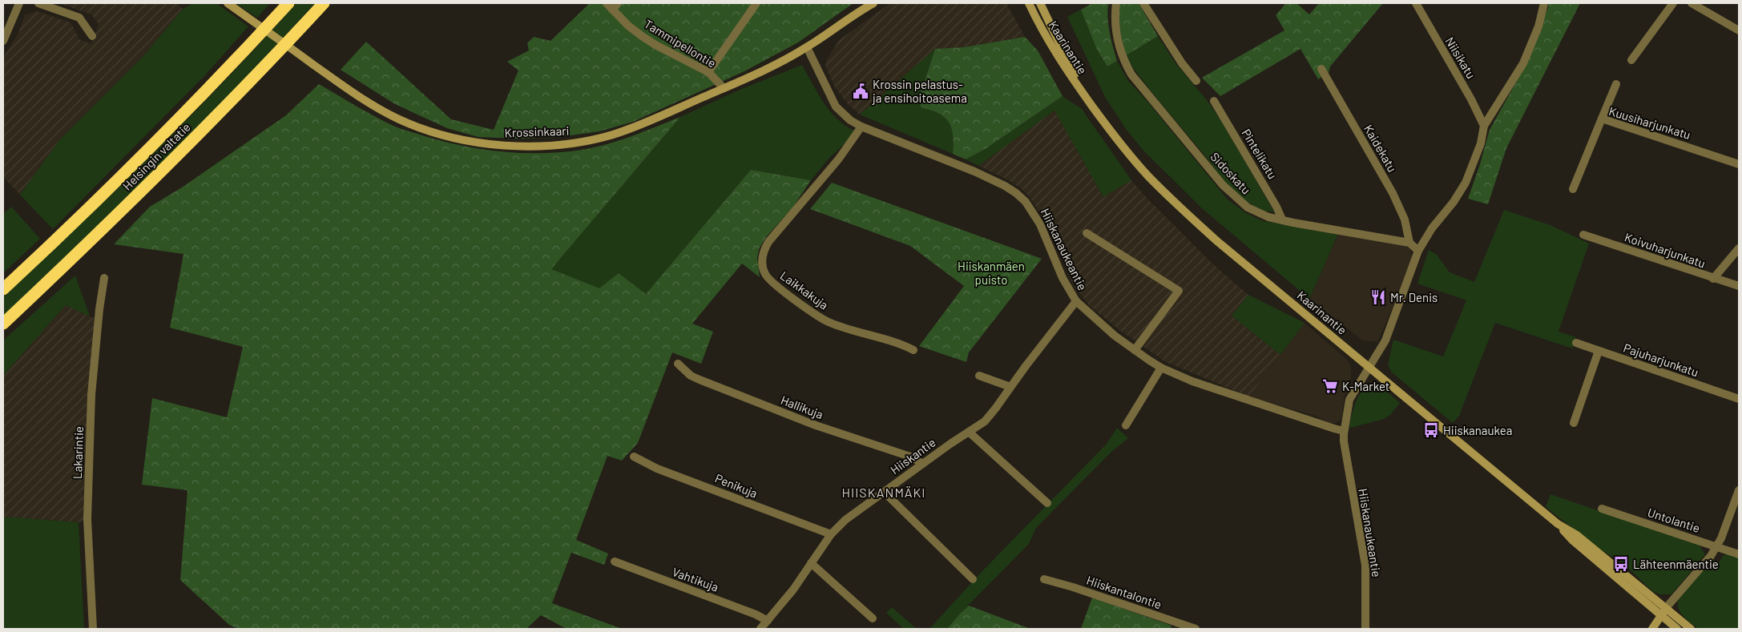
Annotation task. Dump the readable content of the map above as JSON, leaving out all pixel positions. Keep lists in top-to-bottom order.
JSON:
{
  "streets": {
    "highway": ["Helsingin valtatie"],
    "main road": ["Kaarinantie", "Krossinkaari"],
    "street": [
      "Tammipellontie",
      "Niisikatu",
      "Kuusiharjunkatu",
      "Kaidekatu",
      "Pintelikatu",
      "Sidoskatu",
      "Hiiskanaukeantie",
      "Koivuharjunkatu",
      "Laikkakuja",
      "Pajuharjunkatu",
      "Hallikuja",
      "Lakarintie",
      "Hiiskantie",
      "Penikuja",
      "Untolantie",
      "Vahtikuja",
      "Hiiskantalontie"
    ]
  },
  "crossings": [
    ["Tammipellontie", "Krossinkaari"],
    ["Kaarinantie", "Hiiskanaukeantie"],
    ["Niisikatu", "Hiiskanaukeantie"],
    ["Krossinkaari", "Hiiskanaukeantie"],
    ["Kaidekatu", "Sidoskatu"],
    ["Pintelikatu", "Sidoskatu"],
    ["Hiiskanaukeantie", "Laikkakuja"],
    ["Hiiskanaukeantie", "Hiiskantie"],
    ["Hallikuja", "Hiiskantie"],
    ["Hiiskantie", "Penikuja"],
    ["Hiiskantie", "Vahtikuja"]
  ],
  "districts": ["HIISKANMÄKI"],
  "parks": ["Hiiskanmäen puisto"],
  "places": {
    "public building": ["Krossin pelastus- ja ensihoitoasema"],
    "restaurant": ["Mr. Denis"],
    "supermarket": ["K-Market"],
    "bus stop": ["Hiiskanaukea", "Lähteenmäentie"]
  }
}
